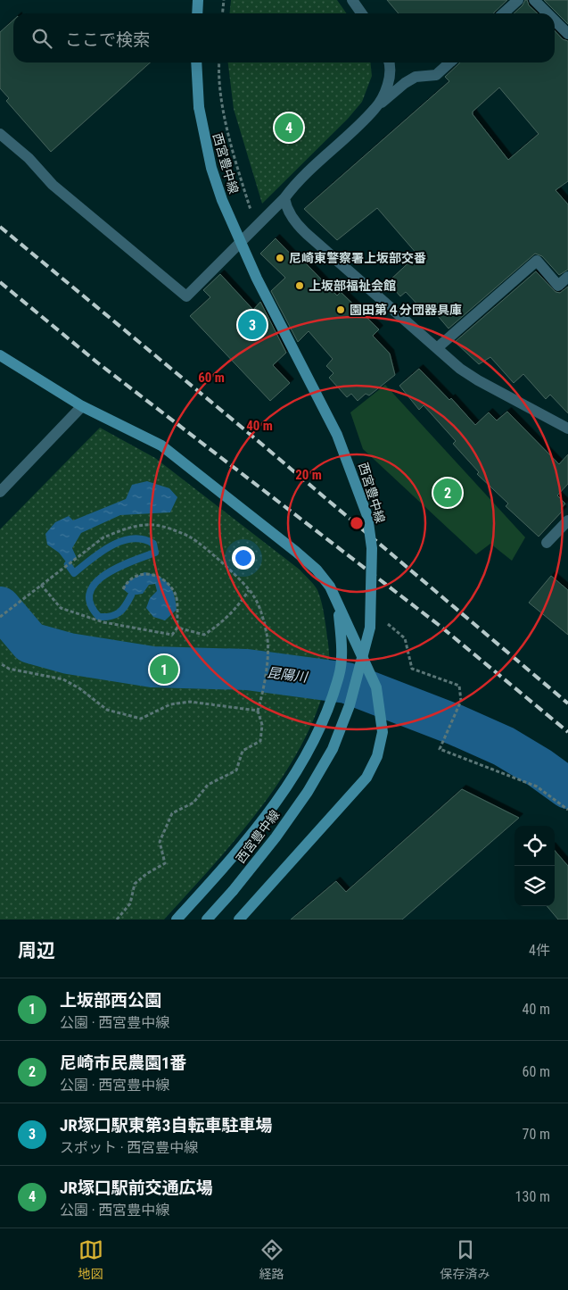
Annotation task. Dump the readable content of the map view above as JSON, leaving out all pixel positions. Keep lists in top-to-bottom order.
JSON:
{
  "streets": {
    "main road": ["西宮豊中線"]
  },
  "water": ["昆陽川"],
  "places": ["尼崎東警察署上坂部交番", "上坂部福祉会館", "園田第４分団器具庫"],
  "page": {
    "search": "ここで検索",
    "pins": [
      "4",
      "3",
      "2",
      "1"
    ],
    "heading": ["周辺", "4件"],
    "list": [
      {
        "mark": "1",
        "name": "上坂部西公園",
        "note": "公園 · 西宮豊中線",
        "value": "40 m"
      },
      {
        "mark": "2",
        "name": "尼崎市民農園1番",
        "note": "公園 · 西宮豊中線",
        "value": "60 m"
      },
      {
        "mark": "3",
        "name": "JR塚口駅東第3自転車駐車場",
        "note": "スポット · 西宮豊中線",
        "value": "70 m"
      },
      {
        "mark": "4",
        "name": "JR塚口駅前交通広場",
        "note": "公園 · 西宮豊中線",
        "value": "130 m"
      }
    ],
    "nav": ["地図", "経路", "保存済み"]
  },
  "rings": ["60 m", "40 m", "20 m"]
}
